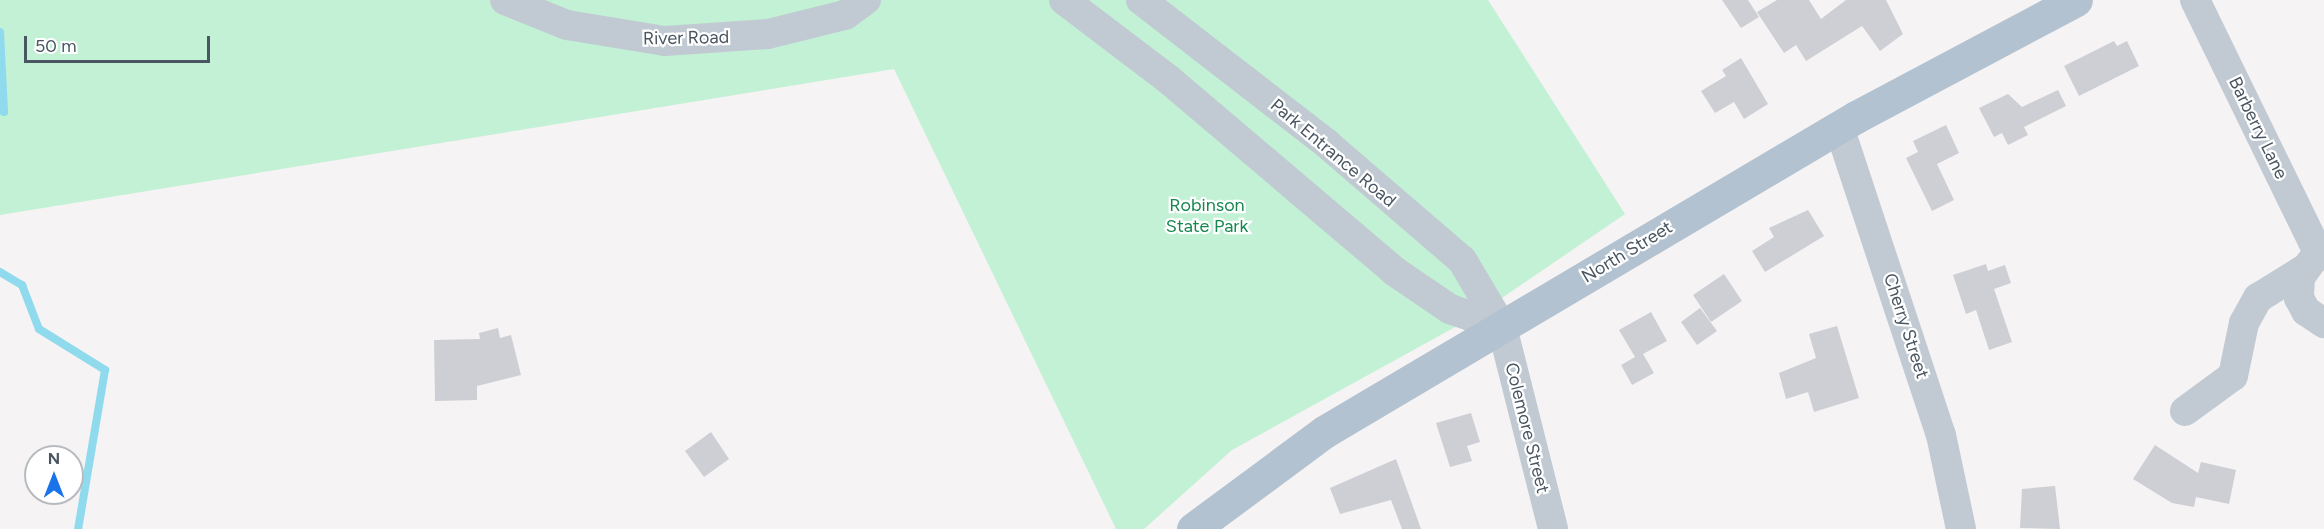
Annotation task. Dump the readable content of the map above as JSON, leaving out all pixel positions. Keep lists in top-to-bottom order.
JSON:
{
  "streets": {
    "main road": ["North Street"],
    "street": [
      "River Road",
      "Barberry Lane",
      "Park Entrance Road",
      "Cherry Street",
      "Colemore Street"
    ]
  },
  "crossings": [
    ["Park Entrance Road", "North Street"],
    ["Park Entrance Road", "Colemore Street"],
    ["North Street", "Cherry Street"],
    ["North Street", "Colemore Street"]
  ],
  "parks": ["Robinson State Park"],
  "scale_bar": "50 m",
  "north": "top"
}
